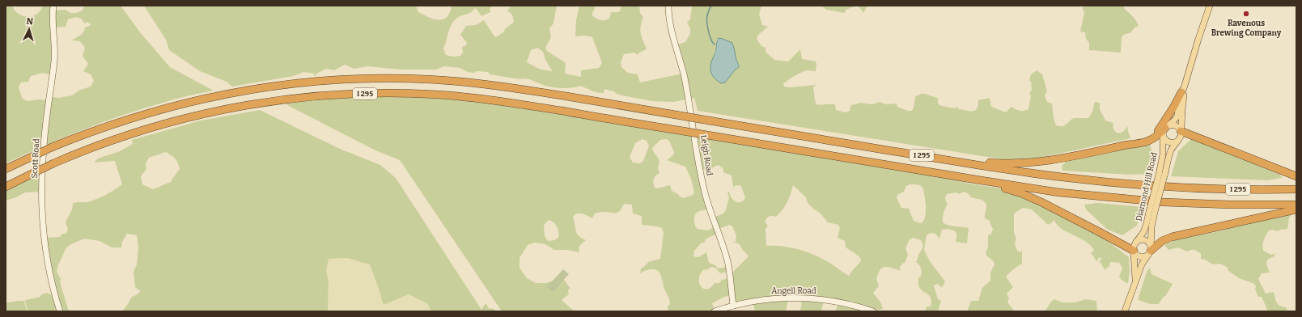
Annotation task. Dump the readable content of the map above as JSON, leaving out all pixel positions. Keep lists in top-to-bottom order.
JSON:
{
  "streets": {
    "highway": ["I 295"],
    "main road": ["Diamond Hill Road"],
    "street": ["Leigh Road", "Scott Road", "Angell Road"]
  },
  "crossings": [
    ["Leigh Road", "Angell Road"]
  ],
  "places": ["Ravenous Brewing Company"],
  "north": "top"
}
